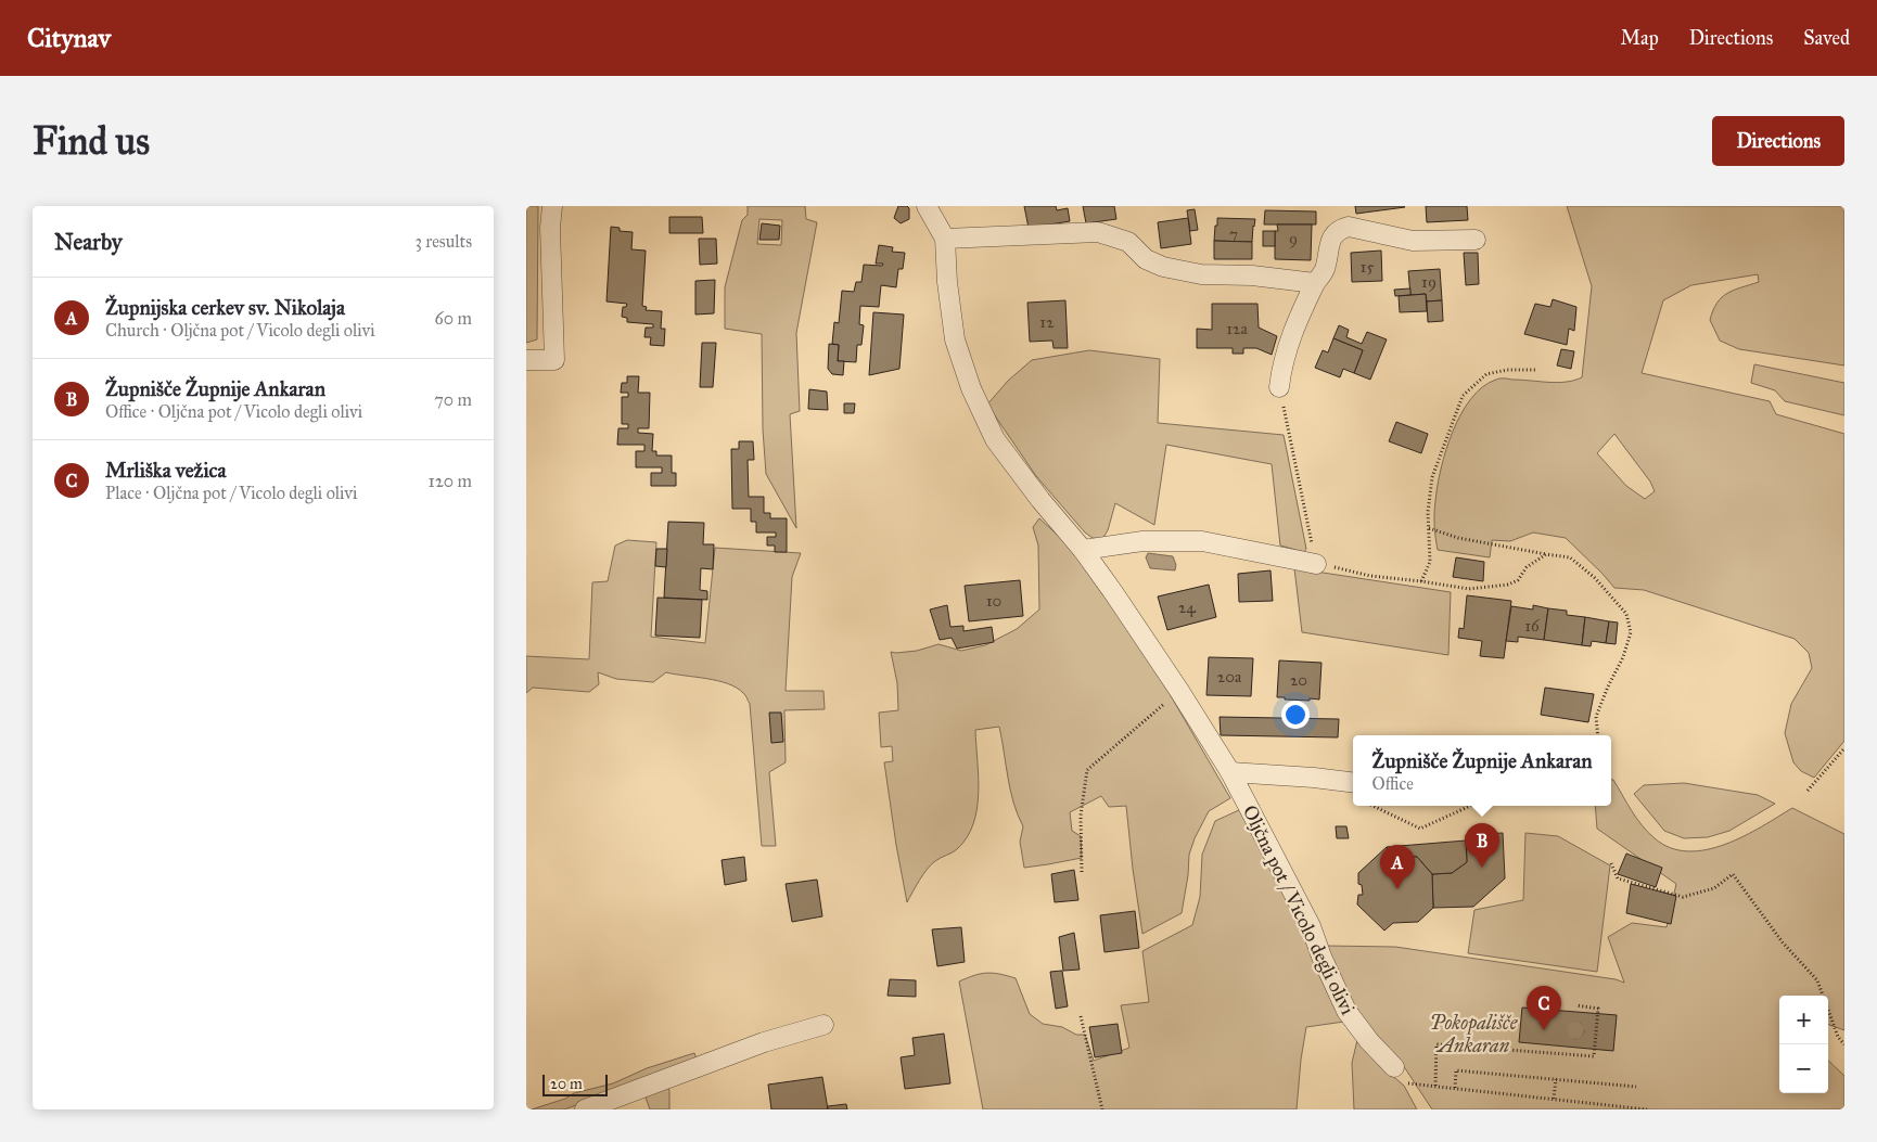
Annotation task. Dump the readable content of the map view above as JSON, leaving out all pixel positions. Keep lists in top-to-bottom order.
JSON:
{
  "streets": {
    "street": ["Oljčna pot / Vicolo degli olivi"]
  },
  "parks": ["Pokopališče Ankaran"],
  "house_numbers": [
    "7",
    "9",
    "15",
    "19",
    "12",
    "12a",
    "10",
    "24",
    "16",
    "20a",
    "20"
  ],
  "scale_bar": "20 m",
  "page": {
    "header": "Citynav",
    "nav": ["Map", "Directions", "Saved"],
    "buttons": "Directions",
    "title": "Find us",
    "heading": ["Nearby", "3 results"],
    "list": [
      {
        "mark": "A",
        "name": "Župnijska cerkev sv. Nikolaja",
        "note": "Church · Oljčna pot / Vicolo degli olivi",
        "value": "60 m"
      },
      {
        "mark": "B",
        "name": "Župnišče Župnije Ankaran",
        "note": "Office · Oljčna pot / Vicolo degli olivi",
        "value": "70 m"
      },
      {
        "mark": "C",
        "name": "Mrliška vežica",
        "note": "Place · Oljčna pot / Vicolo degli olivi",
        "value": "120 m"
      }
    ],
    "popup": ["Župnišče Župnije Ankaran", "Office"],
    "pins": ["B", "A", "C"],
    "map_buttons": ["+", "−"],
    "scale": "20 m"
  }
}
